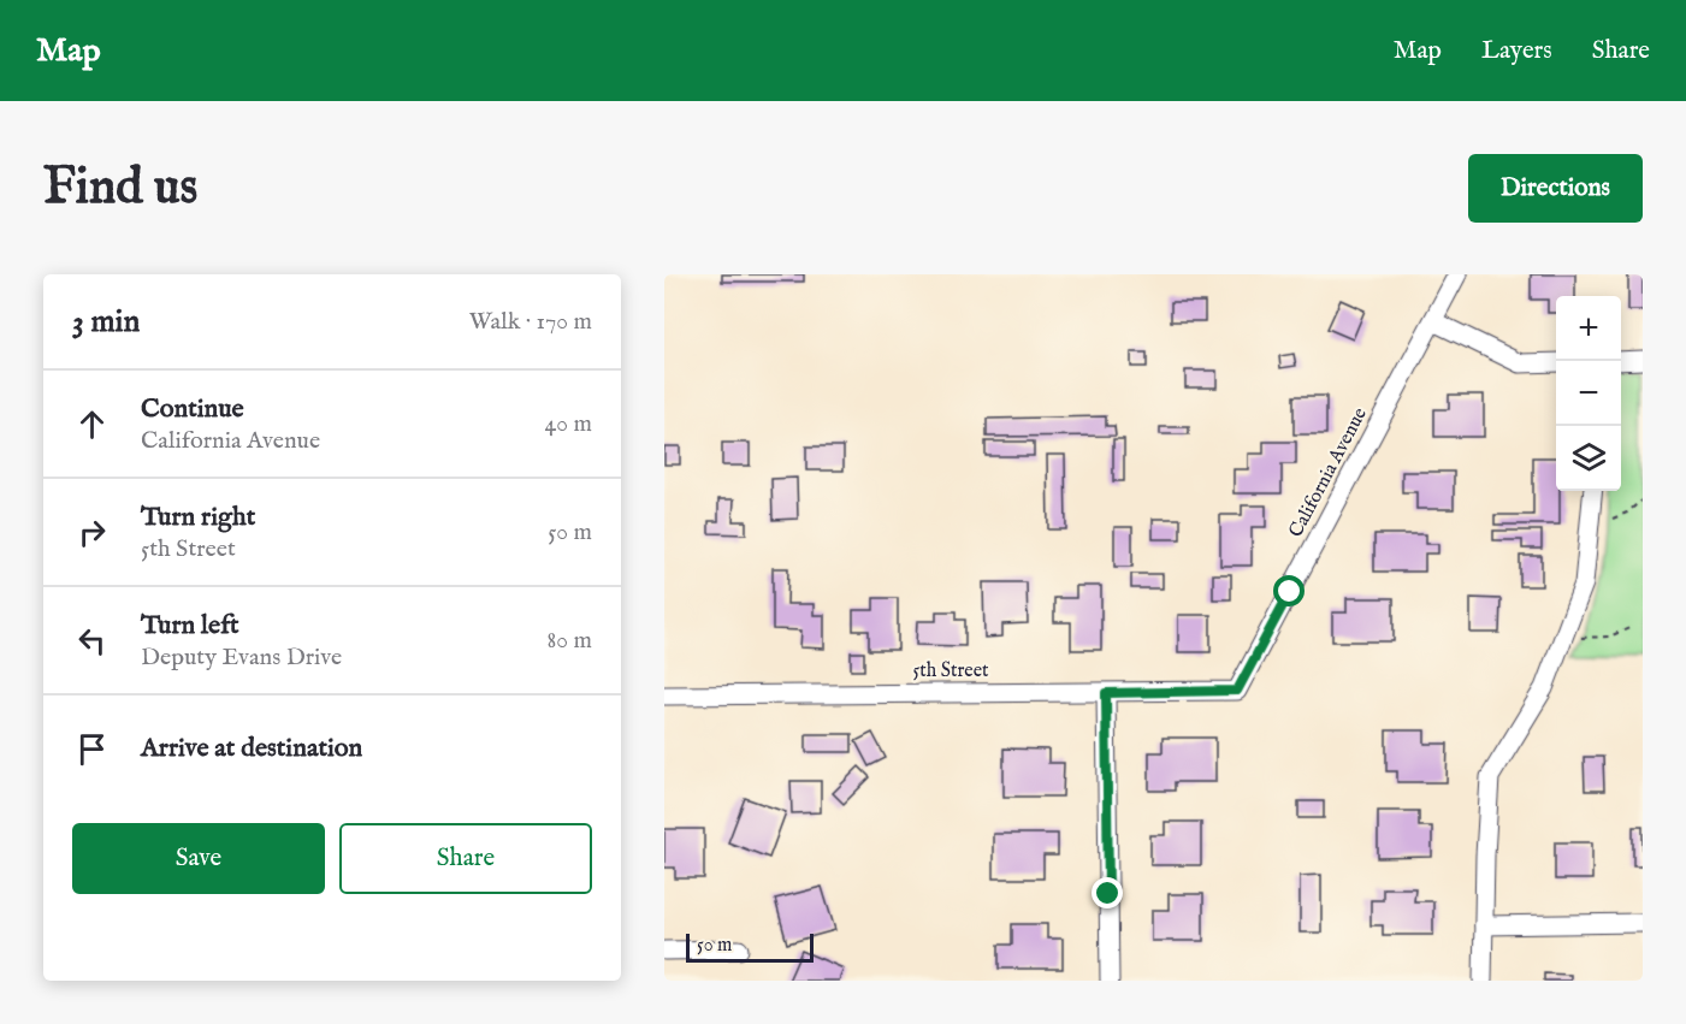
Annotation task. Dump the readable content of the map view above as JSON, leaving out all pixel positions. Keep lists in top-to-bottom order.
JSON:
{
  "streets": {
    "street": ["California Avenue", "5th Street"]
  },
  "crossings": [
    ["California Avenue", "5th Street"]
  ],
  "scale_bar": "50 m",
  "page": {
    "header": "Map",
    "nav": ["Map", "Layers", "Share"],
    "buttons": [
      "Directions",
      ["Save", "Share"]
    ],
    "title": "Find us",
    "heading": ["3 min", "Walk · 170 m"],
    "map_buttons": ["+", "−"],
    "list": [
      ["Continue", "California Avenue", "40 m"],
      ["Turn right", "5th Street", "50 m"],
      ["Turn left", "Deputy Evans Drive", "80 m"],
      "Arrive at destination"
    ],
    "scale": "50 m"
  }
}
